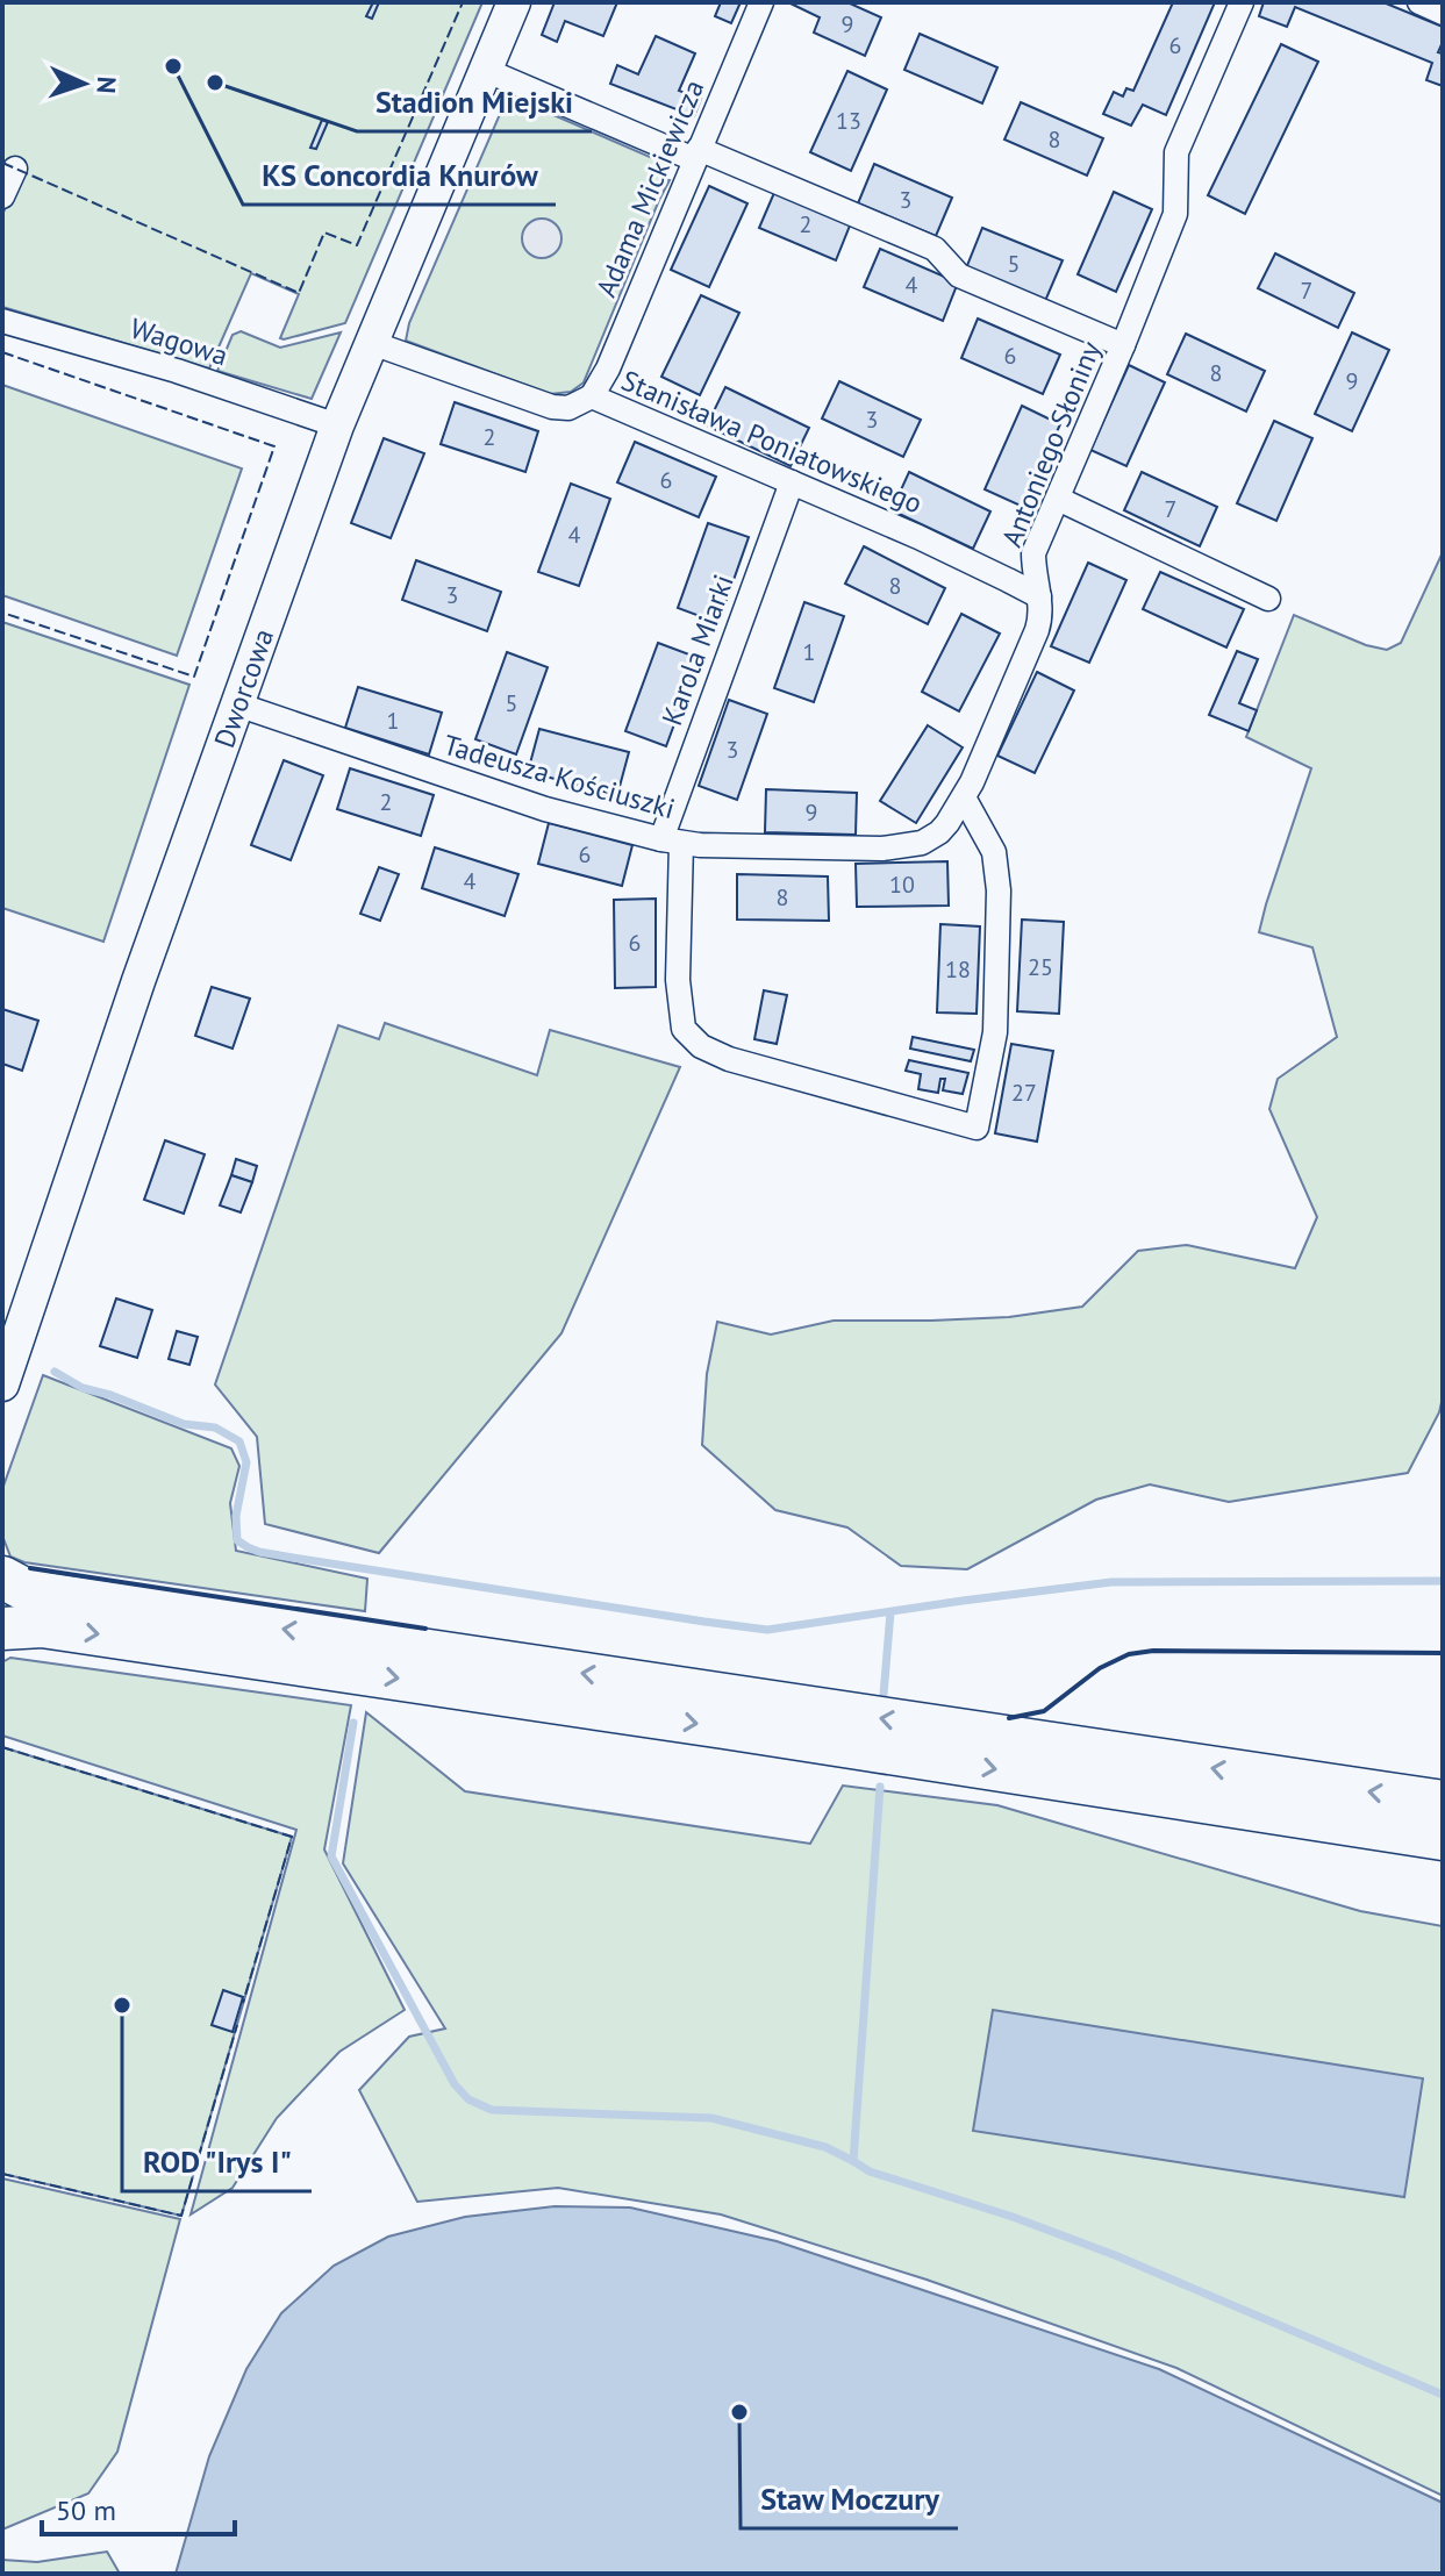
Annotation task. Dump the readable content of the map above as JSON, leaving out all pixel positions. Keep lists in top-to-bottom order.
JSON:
{
  "streets": {
    "main road": ["Dworcowa"],
    "street": [
      "Adama Mickiewicza",
      "Wagowa",
      "Stanisława Poniatowskiego",
      "Antoniego Słoniny",
      "Karola Miarki",
      "Tadeusza Kościuszki"
    ]
  },
  "crossings": [
    ["Adama Mickiewicza", "Stanisława Poniatowskiego"],
    ["Wagowa", "Dworcowa"],
    ["Stanisława Poniatowskiego", "Antoniego Słoniny"],
    ["Stanisława Poniatowskiego", "Karola Miarki"],
    ["Stanisława Poniatowskiego", "Dworcowa"],
    ["Antoniego Słoniny", "Karola Miarki"],
    ["Antoniego Słoniny", "Tadeusza Kościuszki"],
    ["Karola Miarki", "Tadeusza Kościuszki"],
    ["Dworcowa", "Tadeusza Kościuszki"]
  ],
  "places": [
    "KS Concordia Knurów",
    "Stadion Miejski",
    "ROD \"Irys I\"",
    "Staw Moczury"
  ],
  "house_numbers": [
    "9",
    "6",
    "13",
    "8",
    "3",
    "2",
    "5",
    "4",
    "7",
    "6",
    "8",
    "9",
    "3",
    "2",
    "6",
    "7",
    "4",
    "8",
    "3",
    "1",
    "5",
    "1",
    "3",
    "2",
    "9",
    "6",
    "4",
    "10",
    "8",
    "6",
    "25",
    "18",
    "27"
  ],
  "scale_bar": "50 m",
  "north": "right"
}
